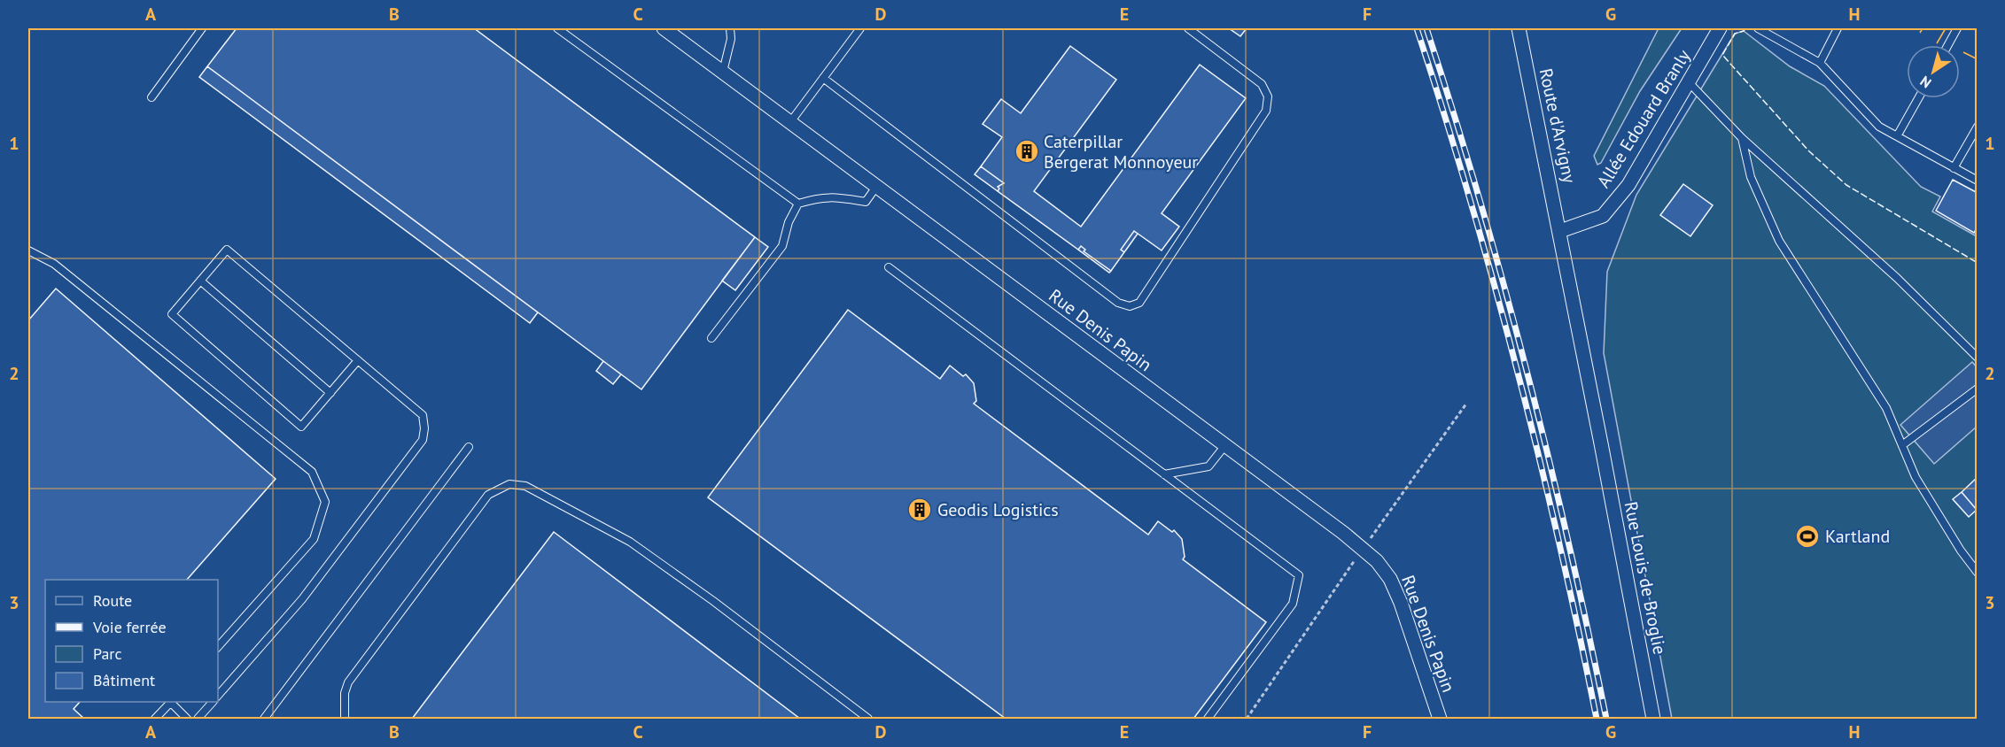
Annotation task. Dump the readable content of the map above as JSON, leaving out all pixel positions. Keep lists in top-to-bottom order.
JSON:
{
  "streets": {
    "street": [
      "Allée Edouard Branly",
      "Route d'Arvigny",
      "Rue Denis Papin",
      "Rue Louis de Broglie"
    ]
  },
  "crossings": [
    ["Allée Edouard Branly", "Route d'Arvigny"],
    ["Route d'Arvigny", "Rue Louis de Broglie"]
  ],
  "places": {
    "building": ["Caterpillar Bergerat Monnoyeur", "Geodis Logistics"],
    "sports": ["Kartland"]
  },
  "legend": [
    "Route",
    "Voie ferrée",
    "Parc",
    "Bâtiment"
  ],
  "north": "bottom left",
  "grid": {
    "columns": [
      "A",
      "B",
      "C",
      "D",
      "E",
      "F",
      "G",
      "H"
    ],
    "rows": ["1", "2", "3"]
  }
}
